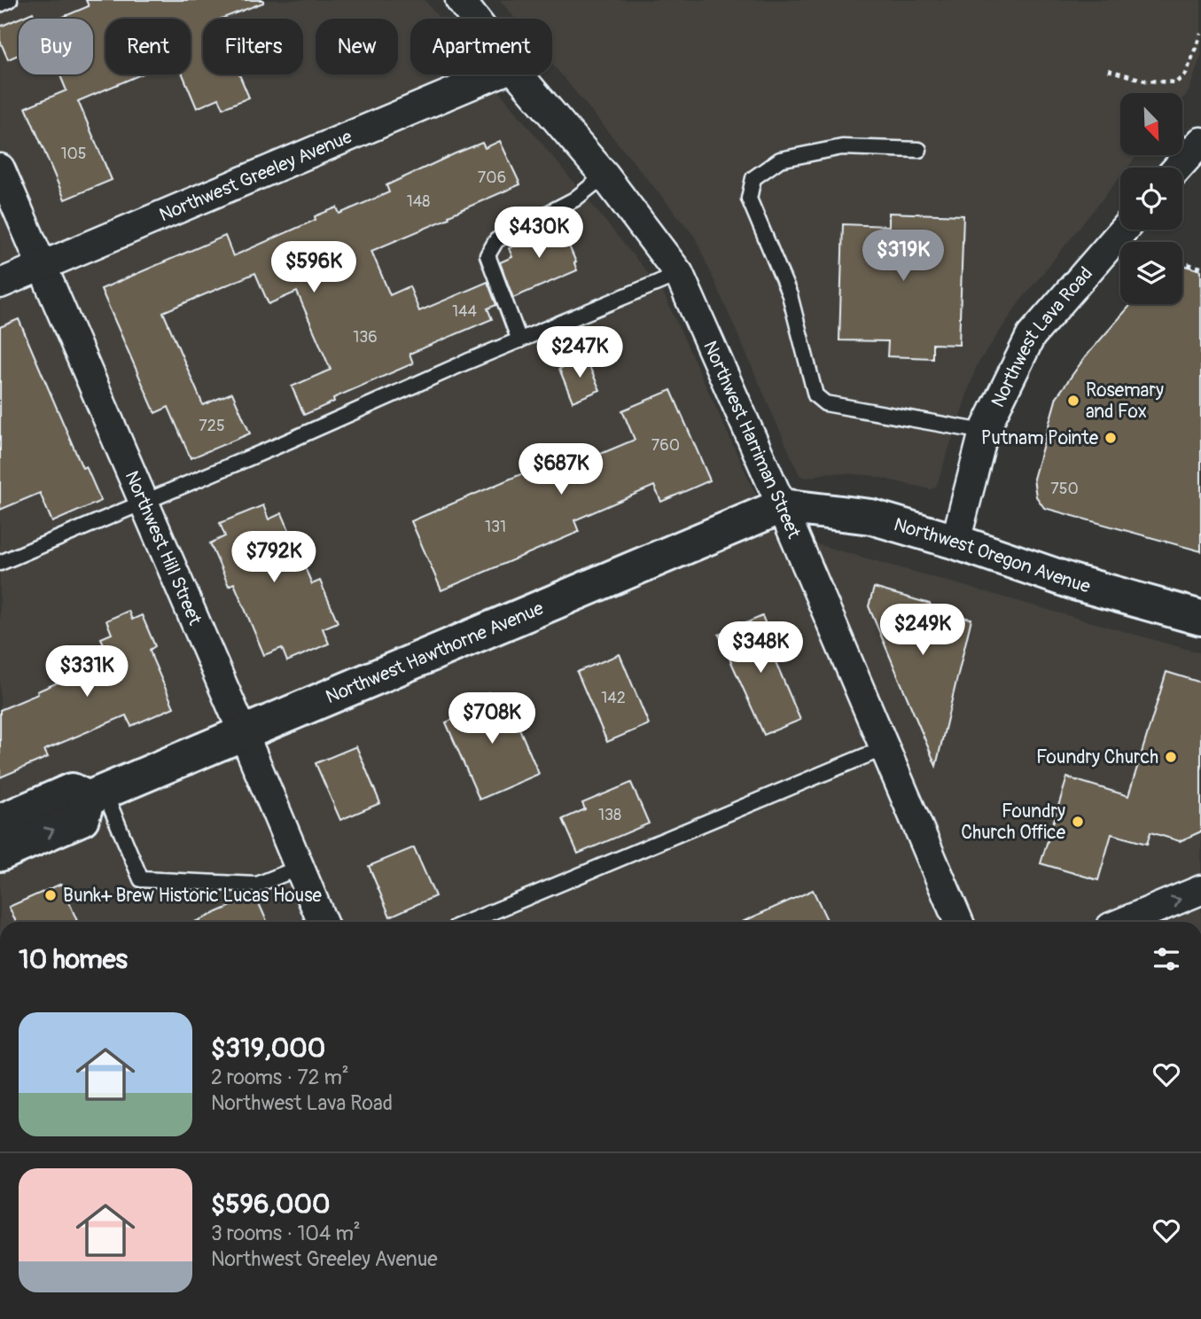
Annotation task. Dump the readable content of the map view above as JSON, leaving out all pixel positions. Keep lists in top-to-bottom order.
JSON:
{
  "streets": {
    "street": [
      "Northwest Greeley Avenue",
      "Northwest Lava Road",
      "Northwest Harriman Street",
      "Northwest Hill Street",
      "Northwest Oregon Avenue",
      "Northwest Hawthorne Avenue"
    ]
  },
  "crossings": [
    ["Northwest Greeley Avenue", "Northwest Hill Street"],
    ["Northwest Lava Road", "Northwest Oregon Avenue"],
    ["Northwest Harriman Street", "Northwest Oregon Avenue"],
    ["Northwest Harriman Street", "Northwest Hawthorne Avenue"],
    ["Northwest Hill Street", "Northwest Hawthorne Avenue"],
    ["Northwest Oregon Avenue", "Northwest Hawthorne Avenue"]
  ],
  "places": [
    "Rosemary and Fox",
    "Putnam Pointe",
    "Foundry Church",
    "Foundry Church Office",
    "Bunk+ Brew Historic Lucas House"
  ],
  "house_numbers": [
    "105",
    "706",
    "148",
    "144",
    "136",
    "725",
    "760",
    "750",
    "131",
    "142",
    "138"
  ],
  "north": "bottom right",
  "page": {
    "chip": [
      "Buy",
      "Rent",
      "Filters",
      "New",
      "Apartment"
    ],
    "price": [
      "$430K",
      "$319K",
      "$596K",
      "$247K",
      "$687K",
      "$792K",
      "$249K",
      "$348K",
      "$331K",
      "$708K"
    ],
    "heading": "10 homes",
    "list": [
      {
        "name": "$319,000",
        "note": "2 rooms · 72 m² · Northwest Lava Road"
      },
      {
        "name": "$596,000",
        "note": "3 rooms · 104 m² · Northwest Greeley Avenue"
      }
    ]
  }
}
